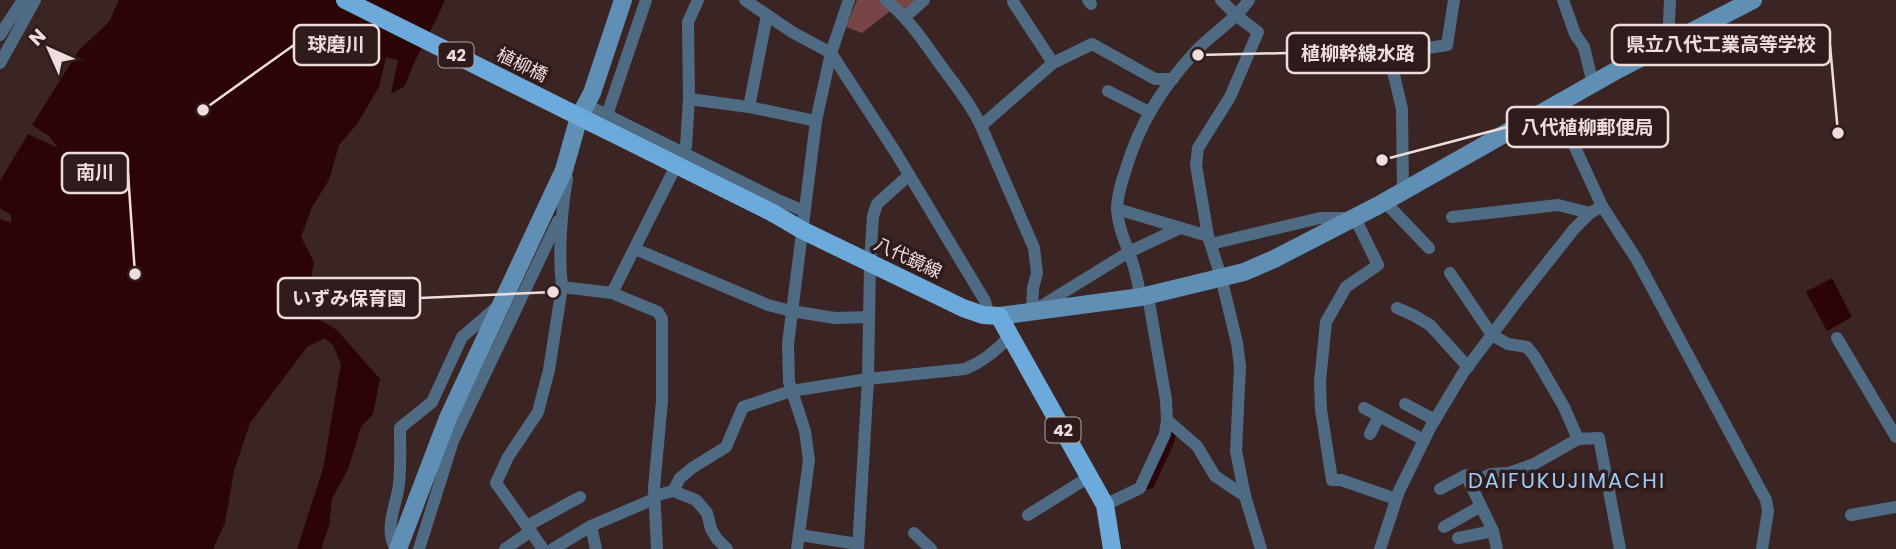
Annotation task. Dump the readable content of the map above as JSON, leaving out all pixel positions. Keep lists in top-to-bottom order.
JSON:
{
  "streets": {
    "main road": ["42", "植柳橋", "八代鏡線"]
  },
  "crossings": [
    ["42", "八代鏡線"],
    ["植柳橋", "八代鏡線"]
  ],
  "districts": ["DAIFUKUJIMACHI"],
  "places": [
    "植柳幹線水路",
    "球磨川",
    "県立八代工業高等学校",
    "八代植柳郵便局",
    "南川",
    "いずみ保育園"
  ],
  "north": "top left"
}
